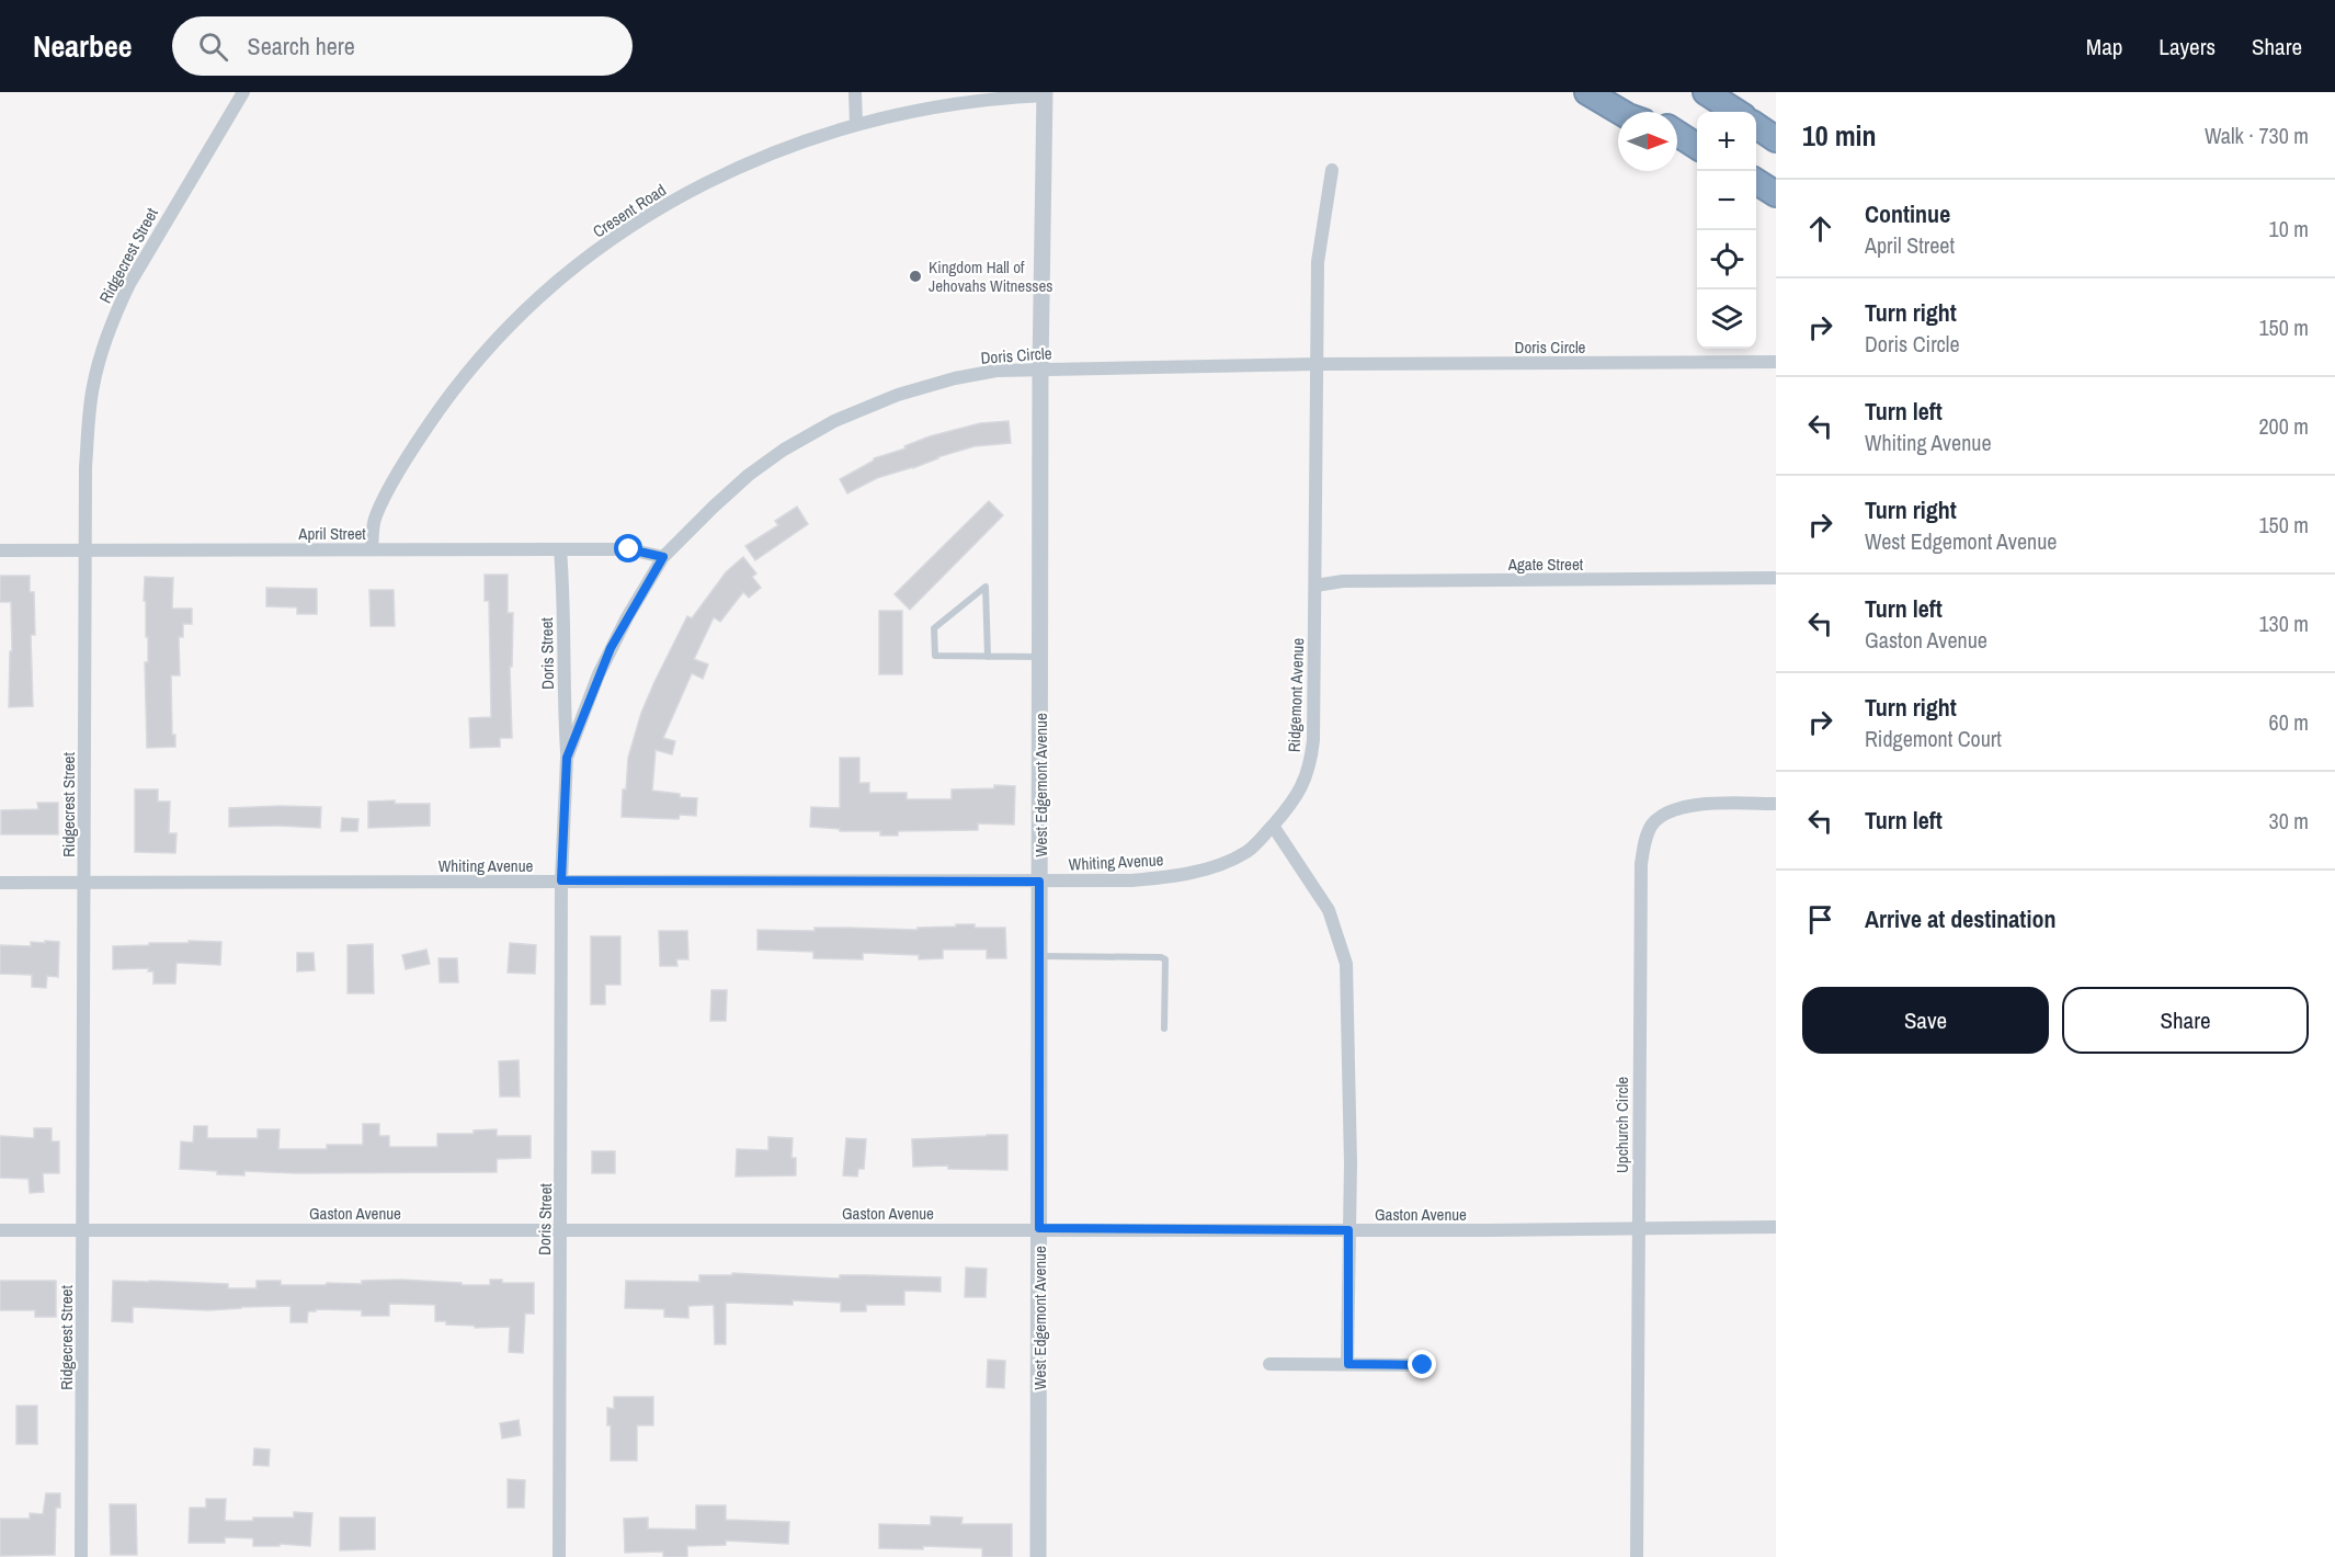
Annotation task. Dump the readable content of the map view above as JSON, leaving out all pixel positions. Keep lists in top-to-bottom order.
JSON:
{
  "streets": {
    "street": [
      "Cresent Road",
      "Ridgecrest Street",
      "Doris Circle",
      "April Street",
      "Agate Street",
      "Doris Street",
      "Ridgemont Avenue",
      "West Edgemont Avenue",
      "Whiting Avenue",
      "Upchurch Circle",
      "Gaston Avenue"
    ]
  },
  "crossings": [
    ["Cresent Road", "April Street"],
    ["Cresent Road", "West Edgemont Avenue"],
    ["Ridgecrest Street", "April Street"],
    ["Ridgecrest Street", "Whiting Avenue"],
    ["Ridgecrest Street", "Gaston Avenue"],
    ["Doris Circle", "April Street"],
    ["Doris Circle", "Doris Street"],
    ["Doris Circle", "Ridgemont Avenue"],
    ["Doris Circle", "West Edgemont Avenue"],
    ["Doris Circle", "Whiting Avenue"],
    ["April Street", "Doris Street"],
    ["Agate Street", "Ridgemont Avenue"],
    ["Doris Street", "Whiting Avenue"],
    ["Doris Street", "Gaston Avenue"],
    ["Ridgemont Avenue", "Whiting Avenue"],
    ["West Edgemont Avenue", "Whiting Avenue"],
    ["West Edgemont Avenue", "Gaston Avenue"],
    ["Upchurch Circle", "Gaston Avenue"]
  ],
  "places": ["Kingdom Hall of Jehovahs Witnesses"],
  "north": "right",
  "page": {
    "header": "Nearbee",
    "search": "Search here",
    "nav": ["Map", "Layers", "Share"],
    "heading": ["10 min", "Walk · 730 m"],
    "map_buttons": ["+", "−"],
    "list": [
      ["Continue", "April Street", "10 m"],
      ["Turn right", "Doris Circle", "150 m"],
      ["Turn left", "Whiting Avenue", "200 m"],
      ["Turn right", "West Edgemont Avenue", "150 m"],
      ["Turn left", "Gaston Avenue", "130 m"],
      ["Turn right", "Ridgemont Court", "60 m"],
      ["Turn left", "30 m"],
      "Arrive at destination"
    ],
    "buttons": ["Save", "Share"]
  }
}
